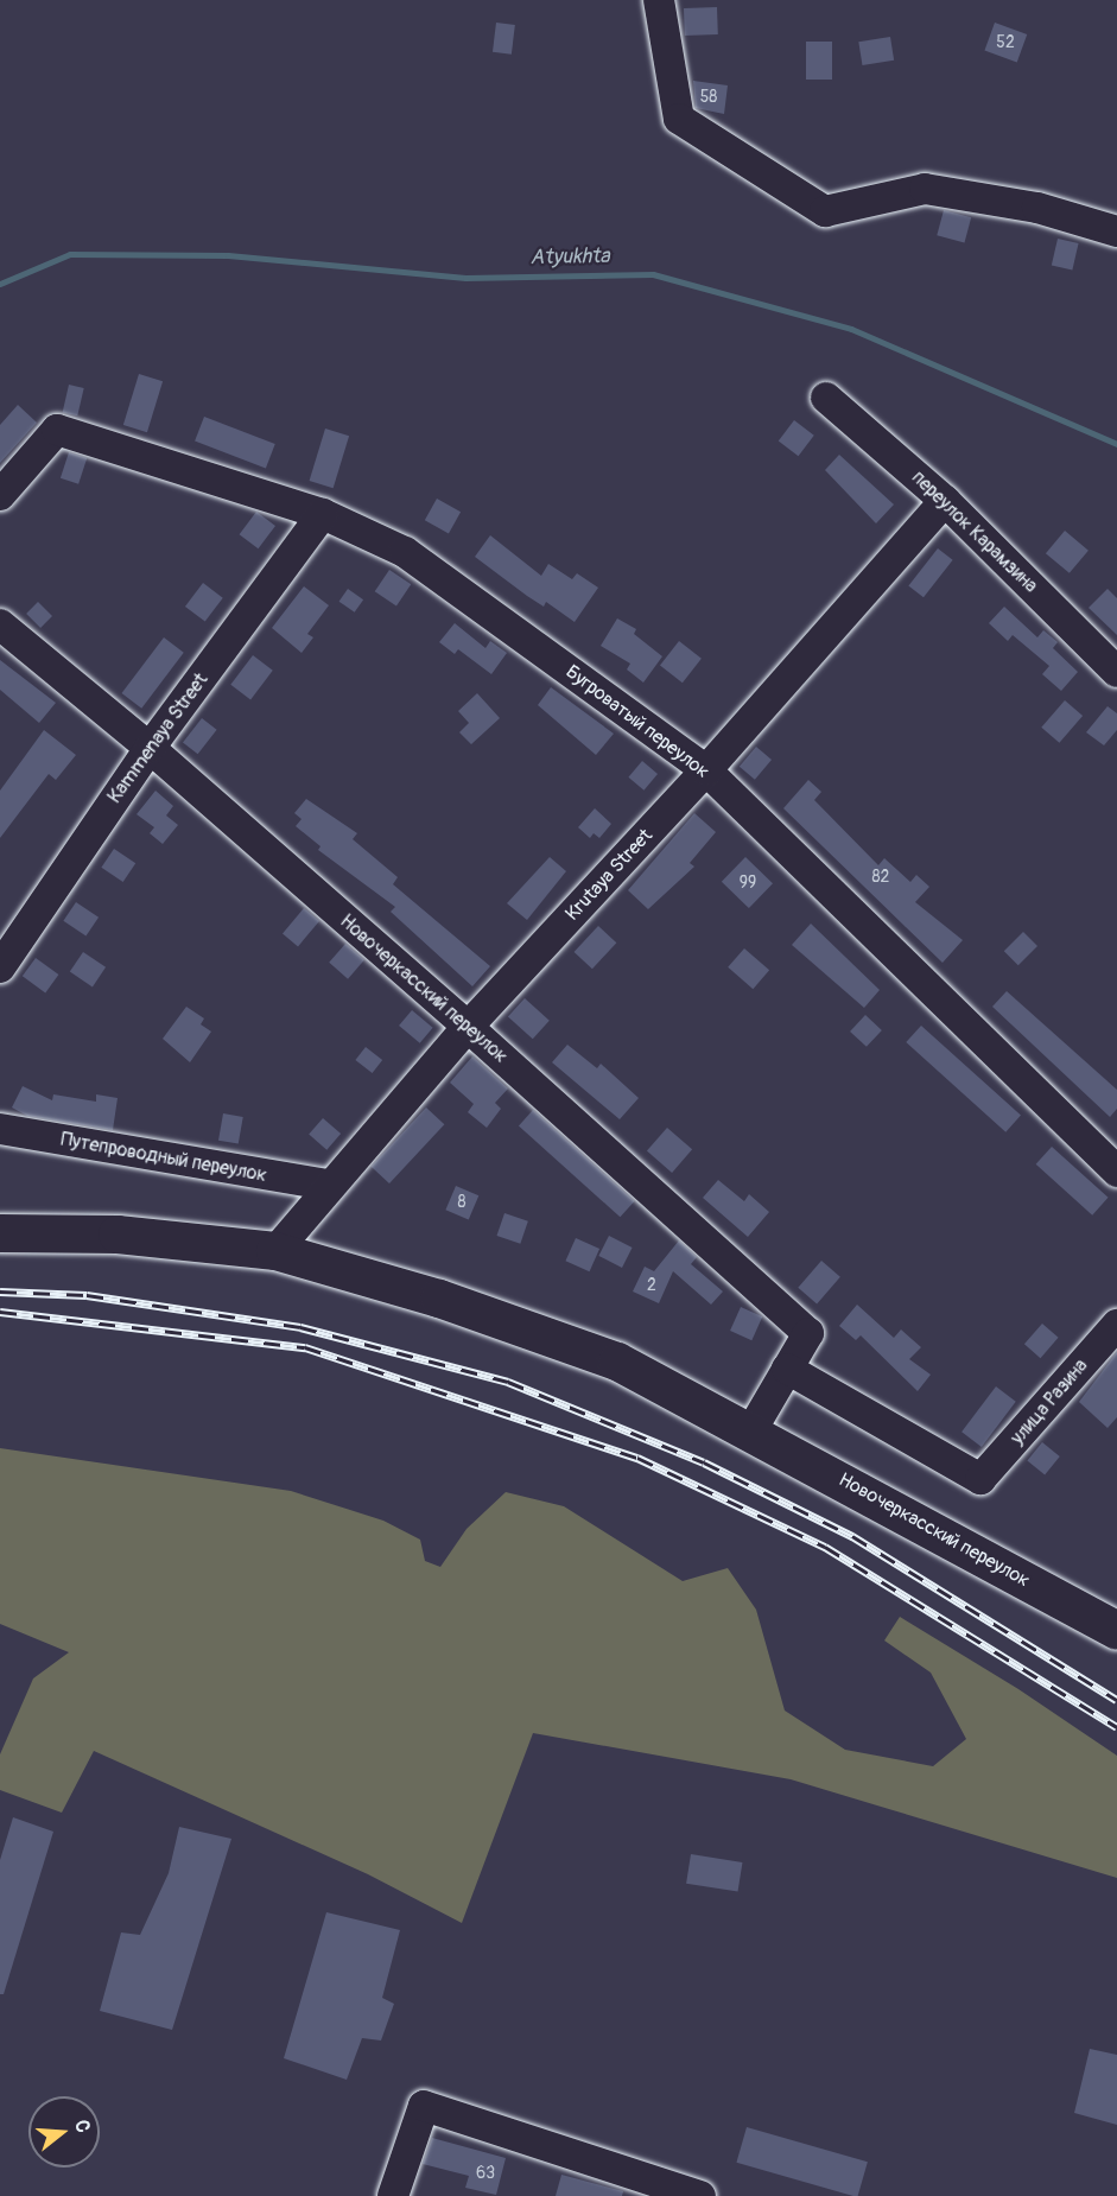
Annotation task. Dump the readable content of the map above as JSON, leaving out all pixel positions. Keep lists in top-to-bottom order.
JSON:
{
  "streets": {
    "main road": ["Новочеркасский переулок"],
    "street": [
      "переулок Карамзина",
      "Бугроватый переулок",
      "Kammenaya Street",
      "Krutaya Street",
      "Путепроводный переулок",
      "улица Разина"
    ]
  },
  "crossings": [
    ["переулок Карамзина", "Krutaya Street"],
    ["Бугроватый переулок", "Kammenaya Street"],
    ["Бугроватый переулок", "Krutaya Street"],
    ["Kammenaya Street", "Новочеркасский переулок"],
    ["Krutaya Street", "Новочеркасский переулок"],
    ["Krutaya Street", "Путепроводный переулок"],
    ["Новочеркасский переулок", "улица Разина"]
  ],
  "water": ["Atyukhta"],
  "house_numbers": [
    "52",
    "58",
    "82",
    "99",
    "8",
    "2",
    "63"
  ],
  "north": "right"
}
